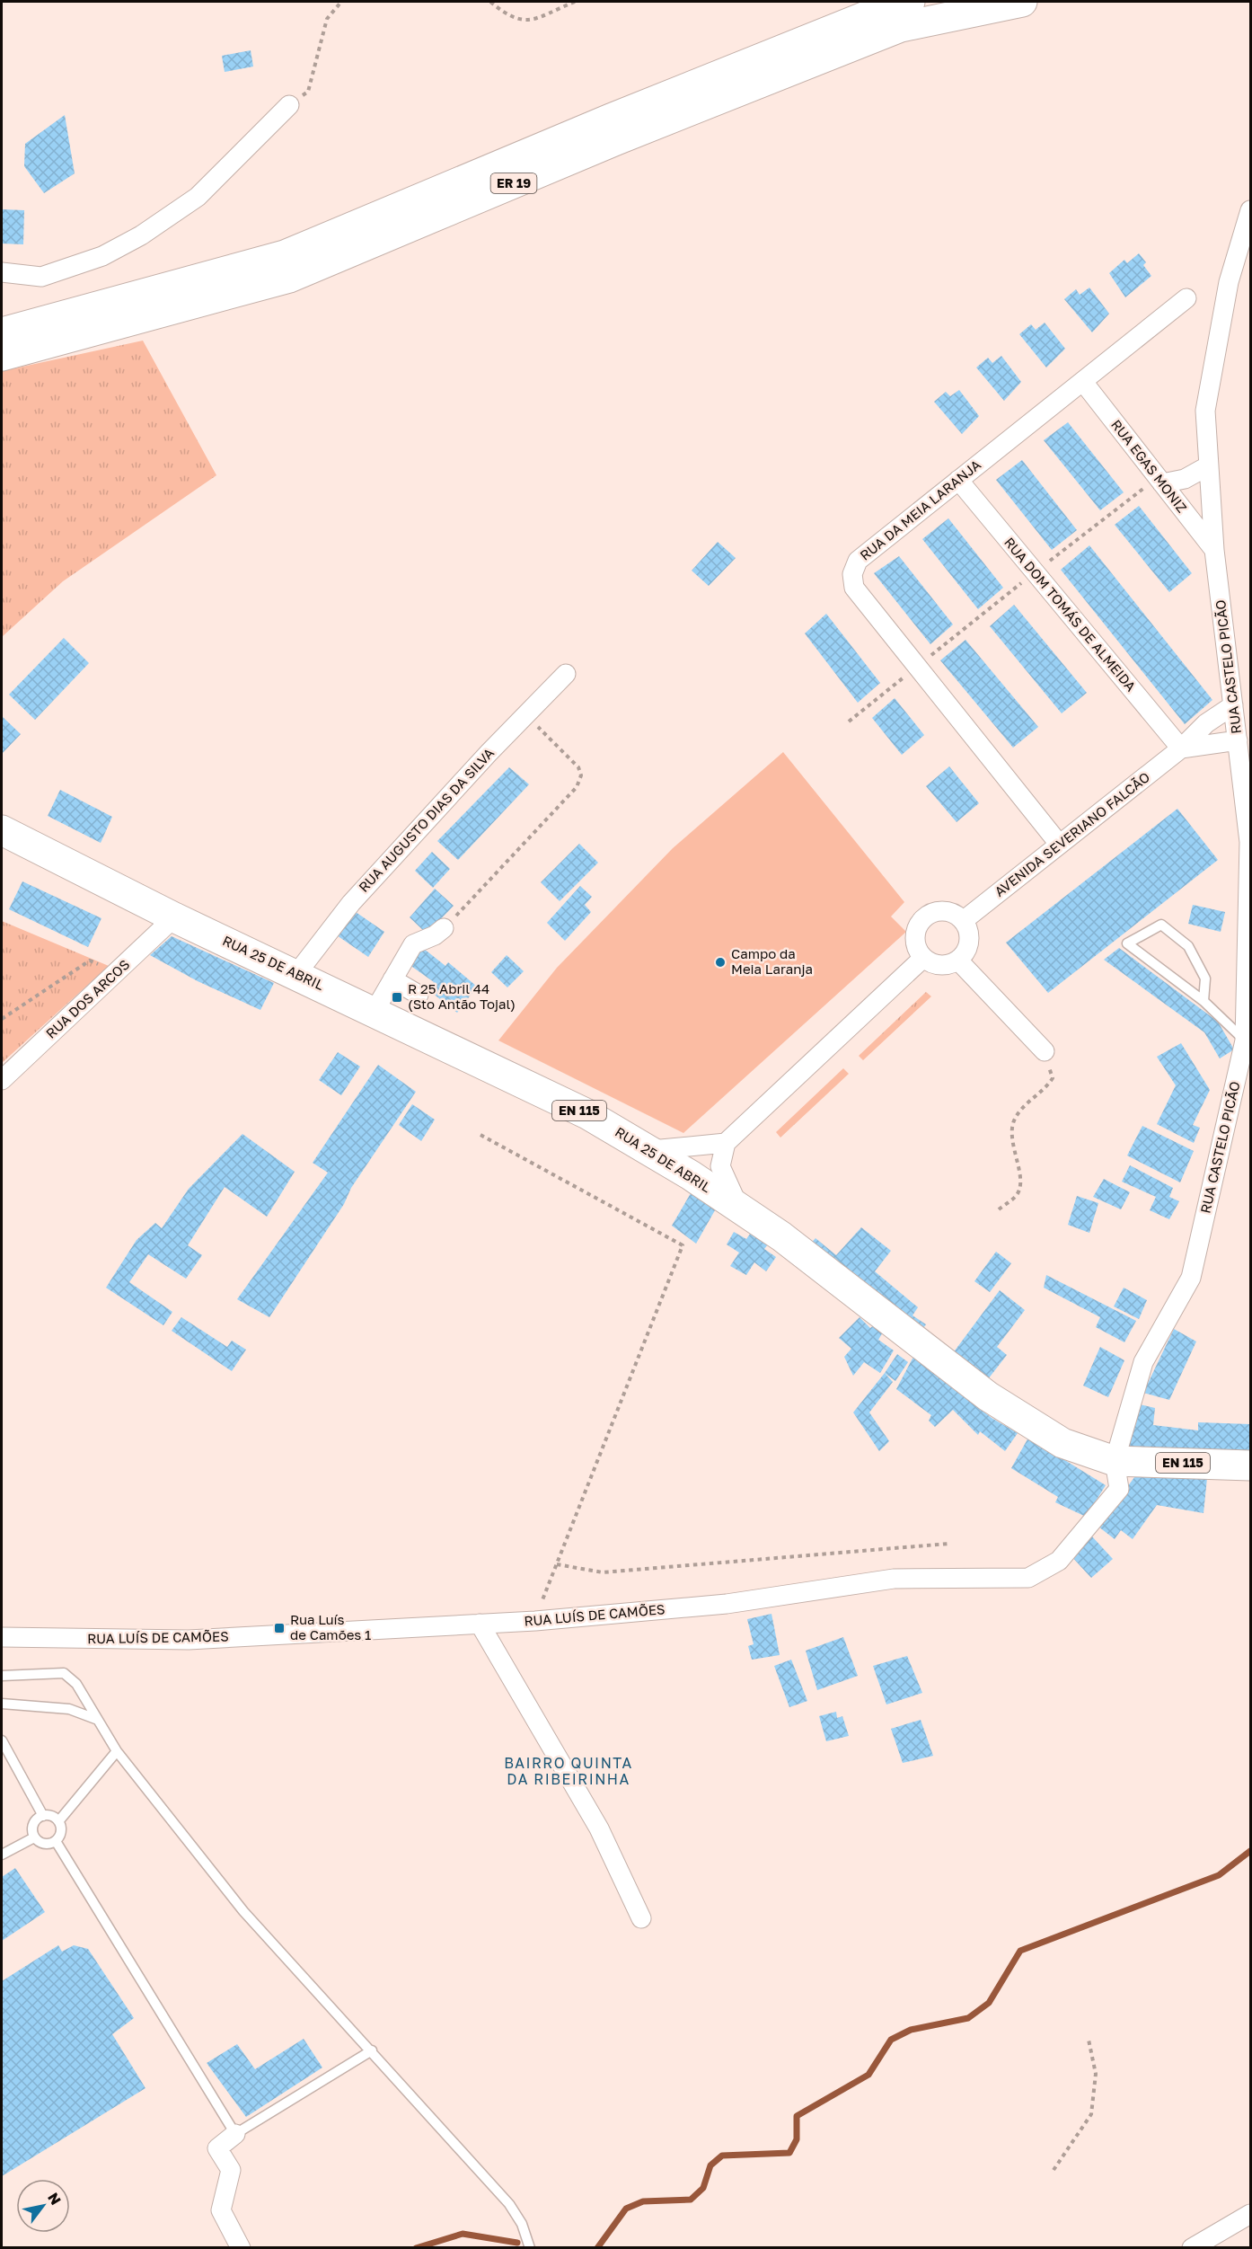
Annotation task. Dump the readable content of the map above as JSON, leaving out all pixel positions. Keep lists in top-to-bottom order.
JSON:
{
  "streets": {
    "main road": ["ER 19", "RUA 25 DE ABRIL", "EN 115"],
    "street": [
      "RUA EGAS MONIZ",
      "RUA DA MEIA LARANJA",
      "RUA DOM TOMÁS DE ALMEIDA",
      "RUA CASTELO PICÃO",
      "RUA AUGUSTO DIAS DA SILVA",
      "AVENIDA SEVERIANO FALCÃO",
      "RUA DOS ARCOS",
      "RUA LUÍS DE CAMÕES"
    ]
  },
  "crossings": [
    ["RUA EGAS MONIZ", "RUA DA MEIA LARANJA"],
    ["RUA EGAS MONIZ", "RUA CASTELO PICÃO"],
    ["RUA DA MEIA LARANJA", "RUA DOM TOMÁS DE ALMEIDA"],
    ["RUA DA MEIA LARANJA", "AVENIDA SEVERIANO FALCÃO"],
    ["RUA DOM TOMÁS DE ALMEIDA", "AVENIDA SEVERIANO FALCÃO"],
    ["RUA CASTELO PICÃO", "AVENIDA SEVERIANO FALCÃO"],
    ["RUA CASTELO PICÃO", "RUA 25 DE ABRIL"],
    ["RUA CASTELO PICÃO", "EN 115"],
    ["RUA CASTELO PICÃO", "RUA LUÍS DE CAMÕES"],
    ["RUA AUGUSTO DIAS DA SILVA", "RUA 25 DE ABRIL"],
    ["RUA 25 DE ABRIL", "RUA DOS ARCOS"],
    ["RUA 25 DE ABRIL", "EN 115"],
    ["RUA 25 DE ABRIL", "RUA LUÍS DE CAMÕES"],
    ["EN 115", "RUA LUÍS DE CAMÕES"]
  ],
  "districts": ["BAIRRO QUINTA DA RIBEIRINHA"],
  "places": {
    "other": ["Campo da Meia Laranja"],
    "transit": ["R 25 Abril 44 (Sto Antão Tojal)", "Rua Luís de Camões 1"]
  },
  "north": "top right"
}
